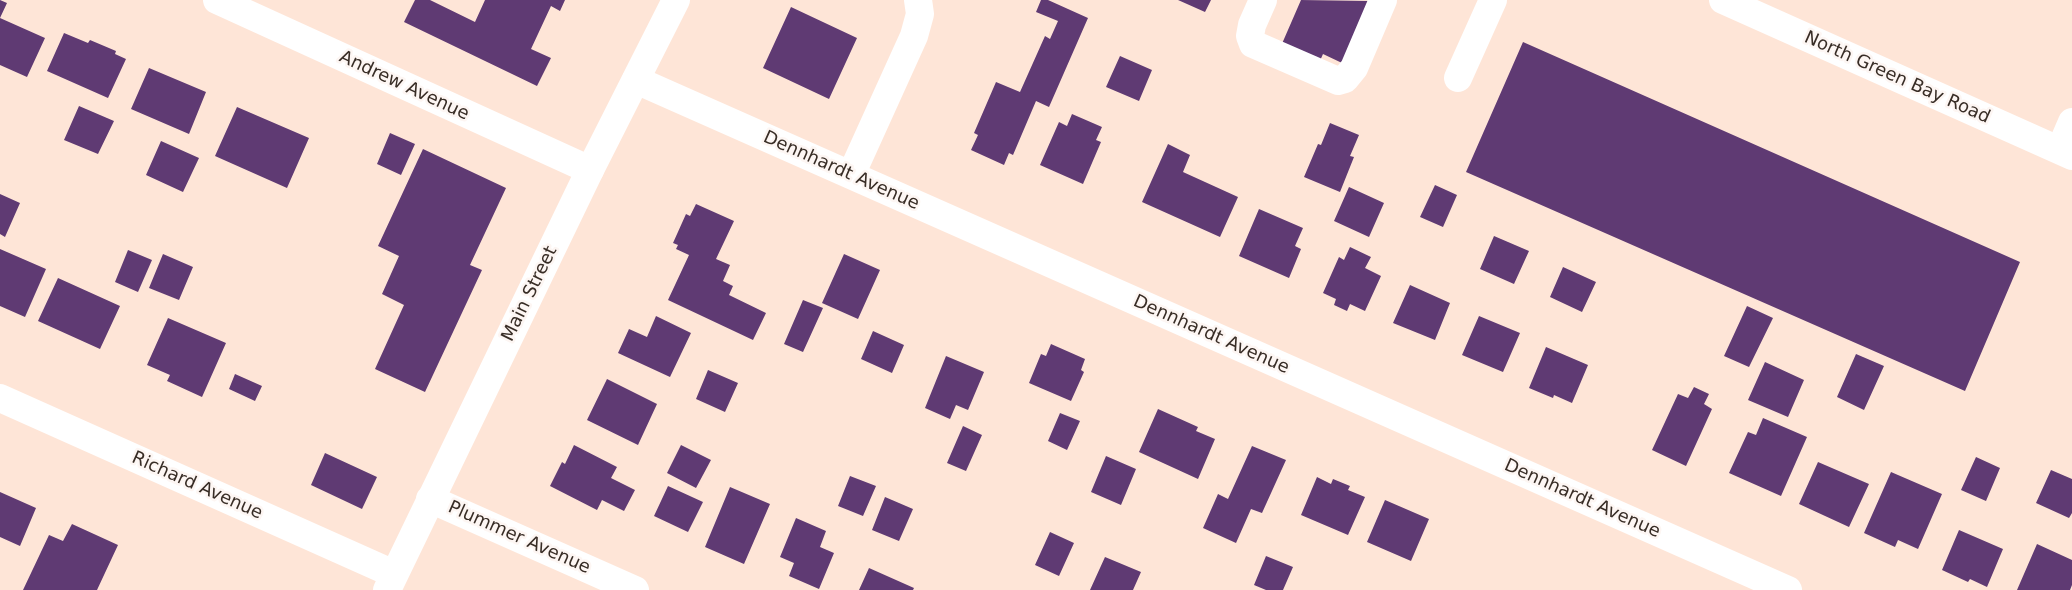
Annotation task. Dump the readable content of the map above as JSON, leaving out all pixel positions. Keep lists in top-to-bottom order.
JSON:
{
  "streets": {
    "street": [
      "North Green Bay Road",
      "Andrew Avenue",
      "Dennhardt Avenue",
      "Main Street",
      "Richard Avenue",
      "Plummer Avenue"
    ]
  },
  "crossings": [
    ["Andrew Avenue", "Main Street"],
    ["Dennhardt Avenue", "Main Street"],
    ["Main Street", "Richard Avenue"],
    ["Main Street", "Plummer Avenue"]
  ]
}
